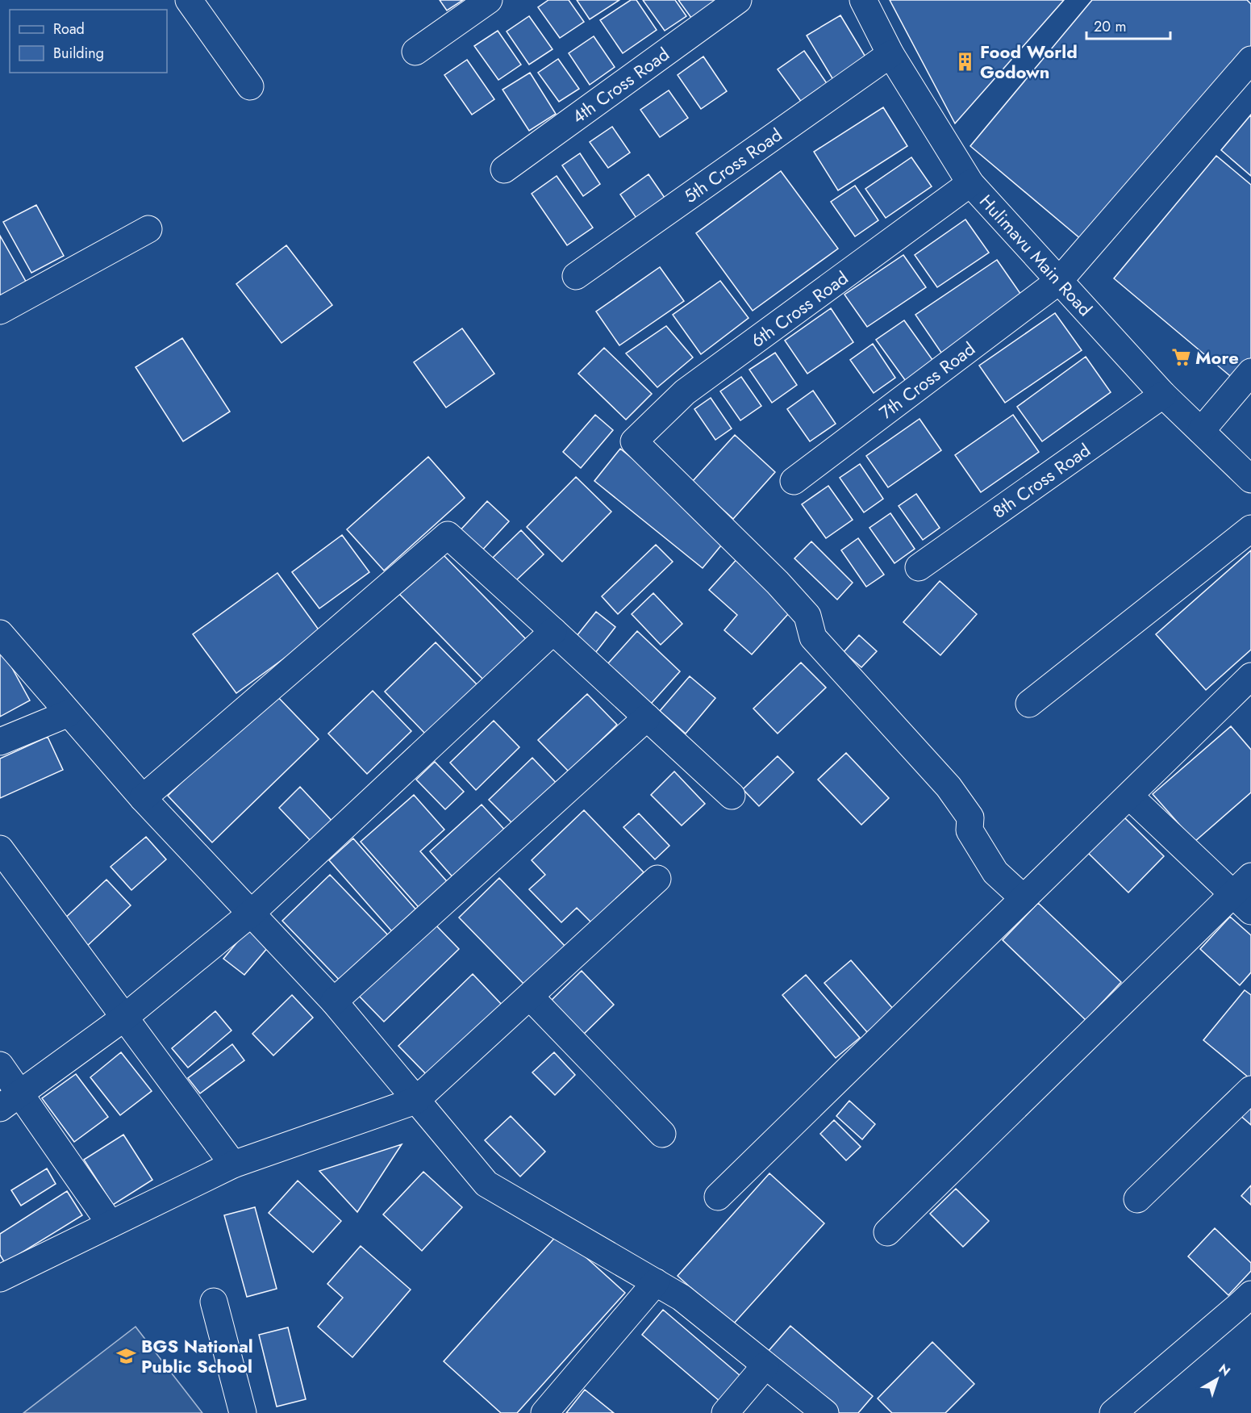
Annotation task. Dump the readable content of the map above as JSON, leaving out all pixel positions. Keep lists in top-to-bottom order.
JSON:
{
  "streets": {
    "street": [
      "4th Cross Road",
      "5th Cross Road",
      "Hulimavu Main Road",
      "6th Cross Road",
      "7th Cross Road",
      "8th Cross Road"
    ]
  },
  "crossings": [
    ["5th Cross Road", "Hulimavu Main Road"],
    ["Hulimavu Main Road", "6th Cross Road"],
    ["Hulimavu Main Road", "7th Cross Road"],
    ["Hulimavu Main Road", "8th Cross Road"]
  ],
  "places": {
    "building": ["Food World Godown"],
    "supermarket": ["More"],
    "school or university": ["BGS National Public School"]
  },
  "legend": ["Road", "Building"],
  "scale_bar": "20 m",
  "north": "top right"
}
